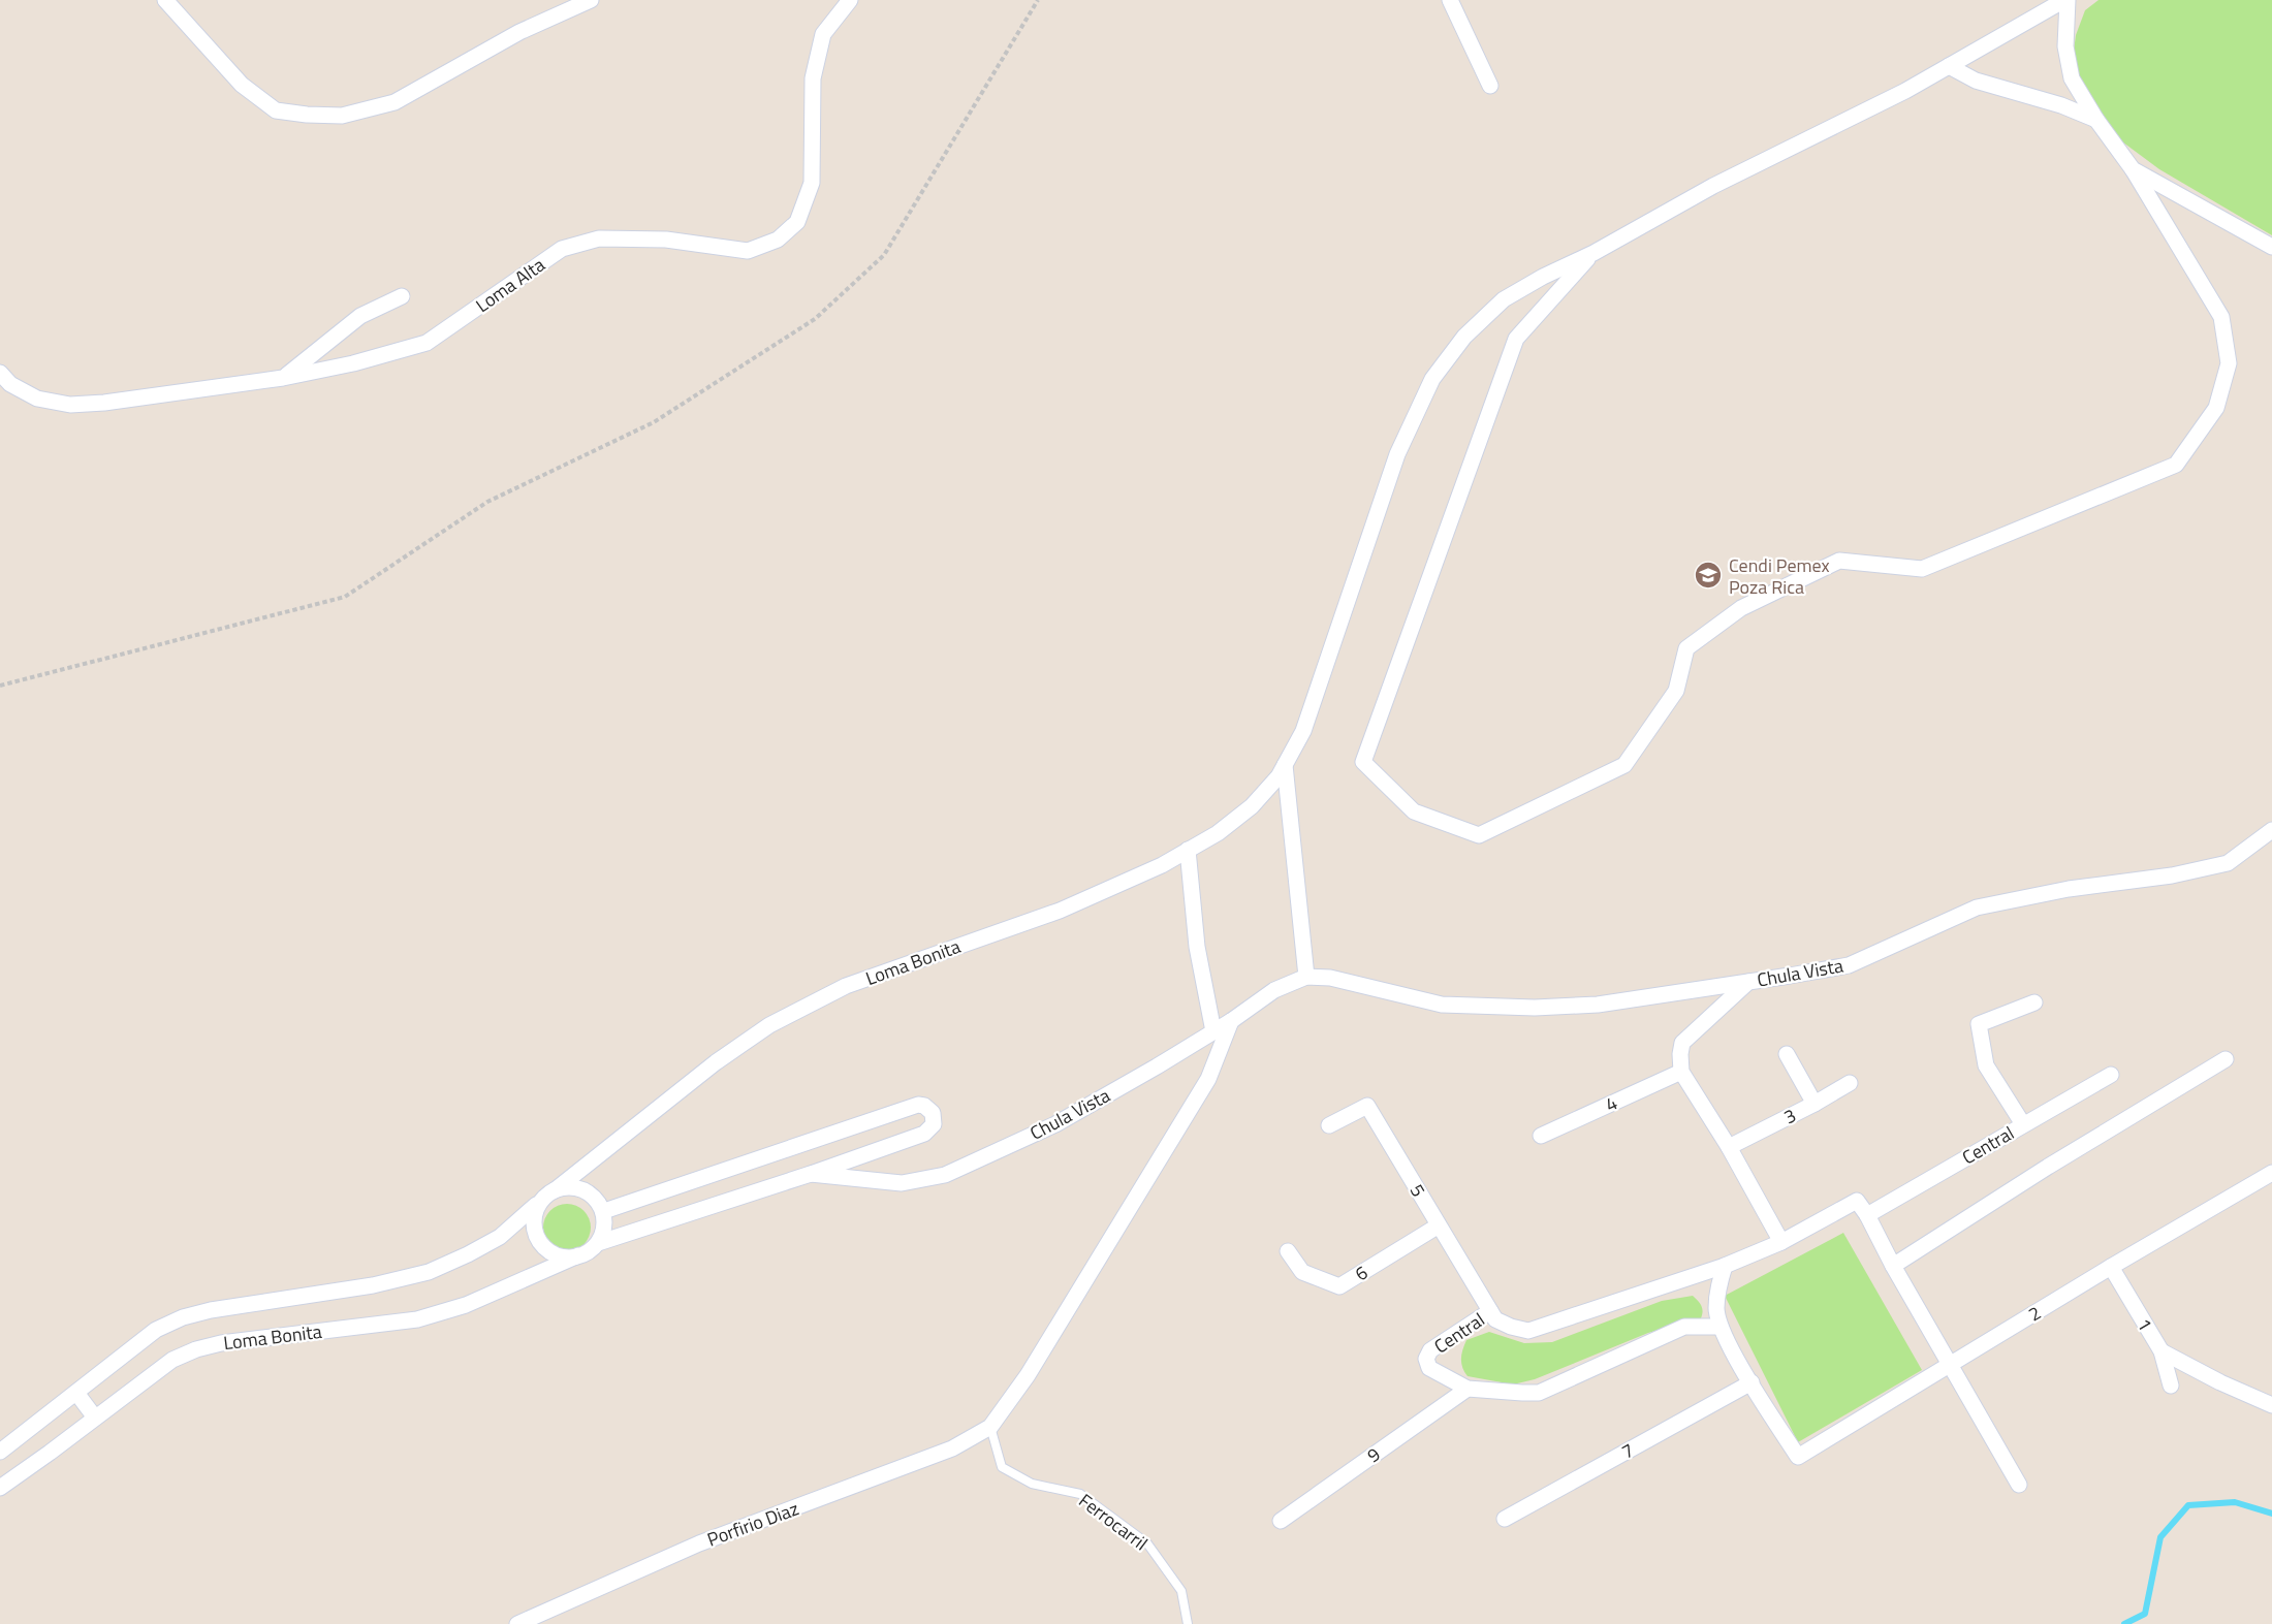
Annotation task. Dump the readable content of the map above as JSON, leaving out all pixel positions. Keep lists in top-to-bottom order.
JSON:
{
  "streets": {
    "street": [
      "Loma Alta",
      "Loma Bonita",
      "Chula Vista",
      "4",
      "3",
      "Central",
      "5",
      "6",
      "2",
      "1",
      "7",
      "9",
      "Porfirio Diaz"
    ],
    "lane": ["Ferrocarril"]
  },
  "crossings": [
    ["Central", "5"],
    ["Central", "9"],
    ["5", "6"],
    ["2", "1"],
    ["2", "7"],
    ["Ferrocarril", "Porfirio Diaz"]
  ],
  "places": {
    "school or university": ["Cendi Pemex Poza Rica"]
  }
}
